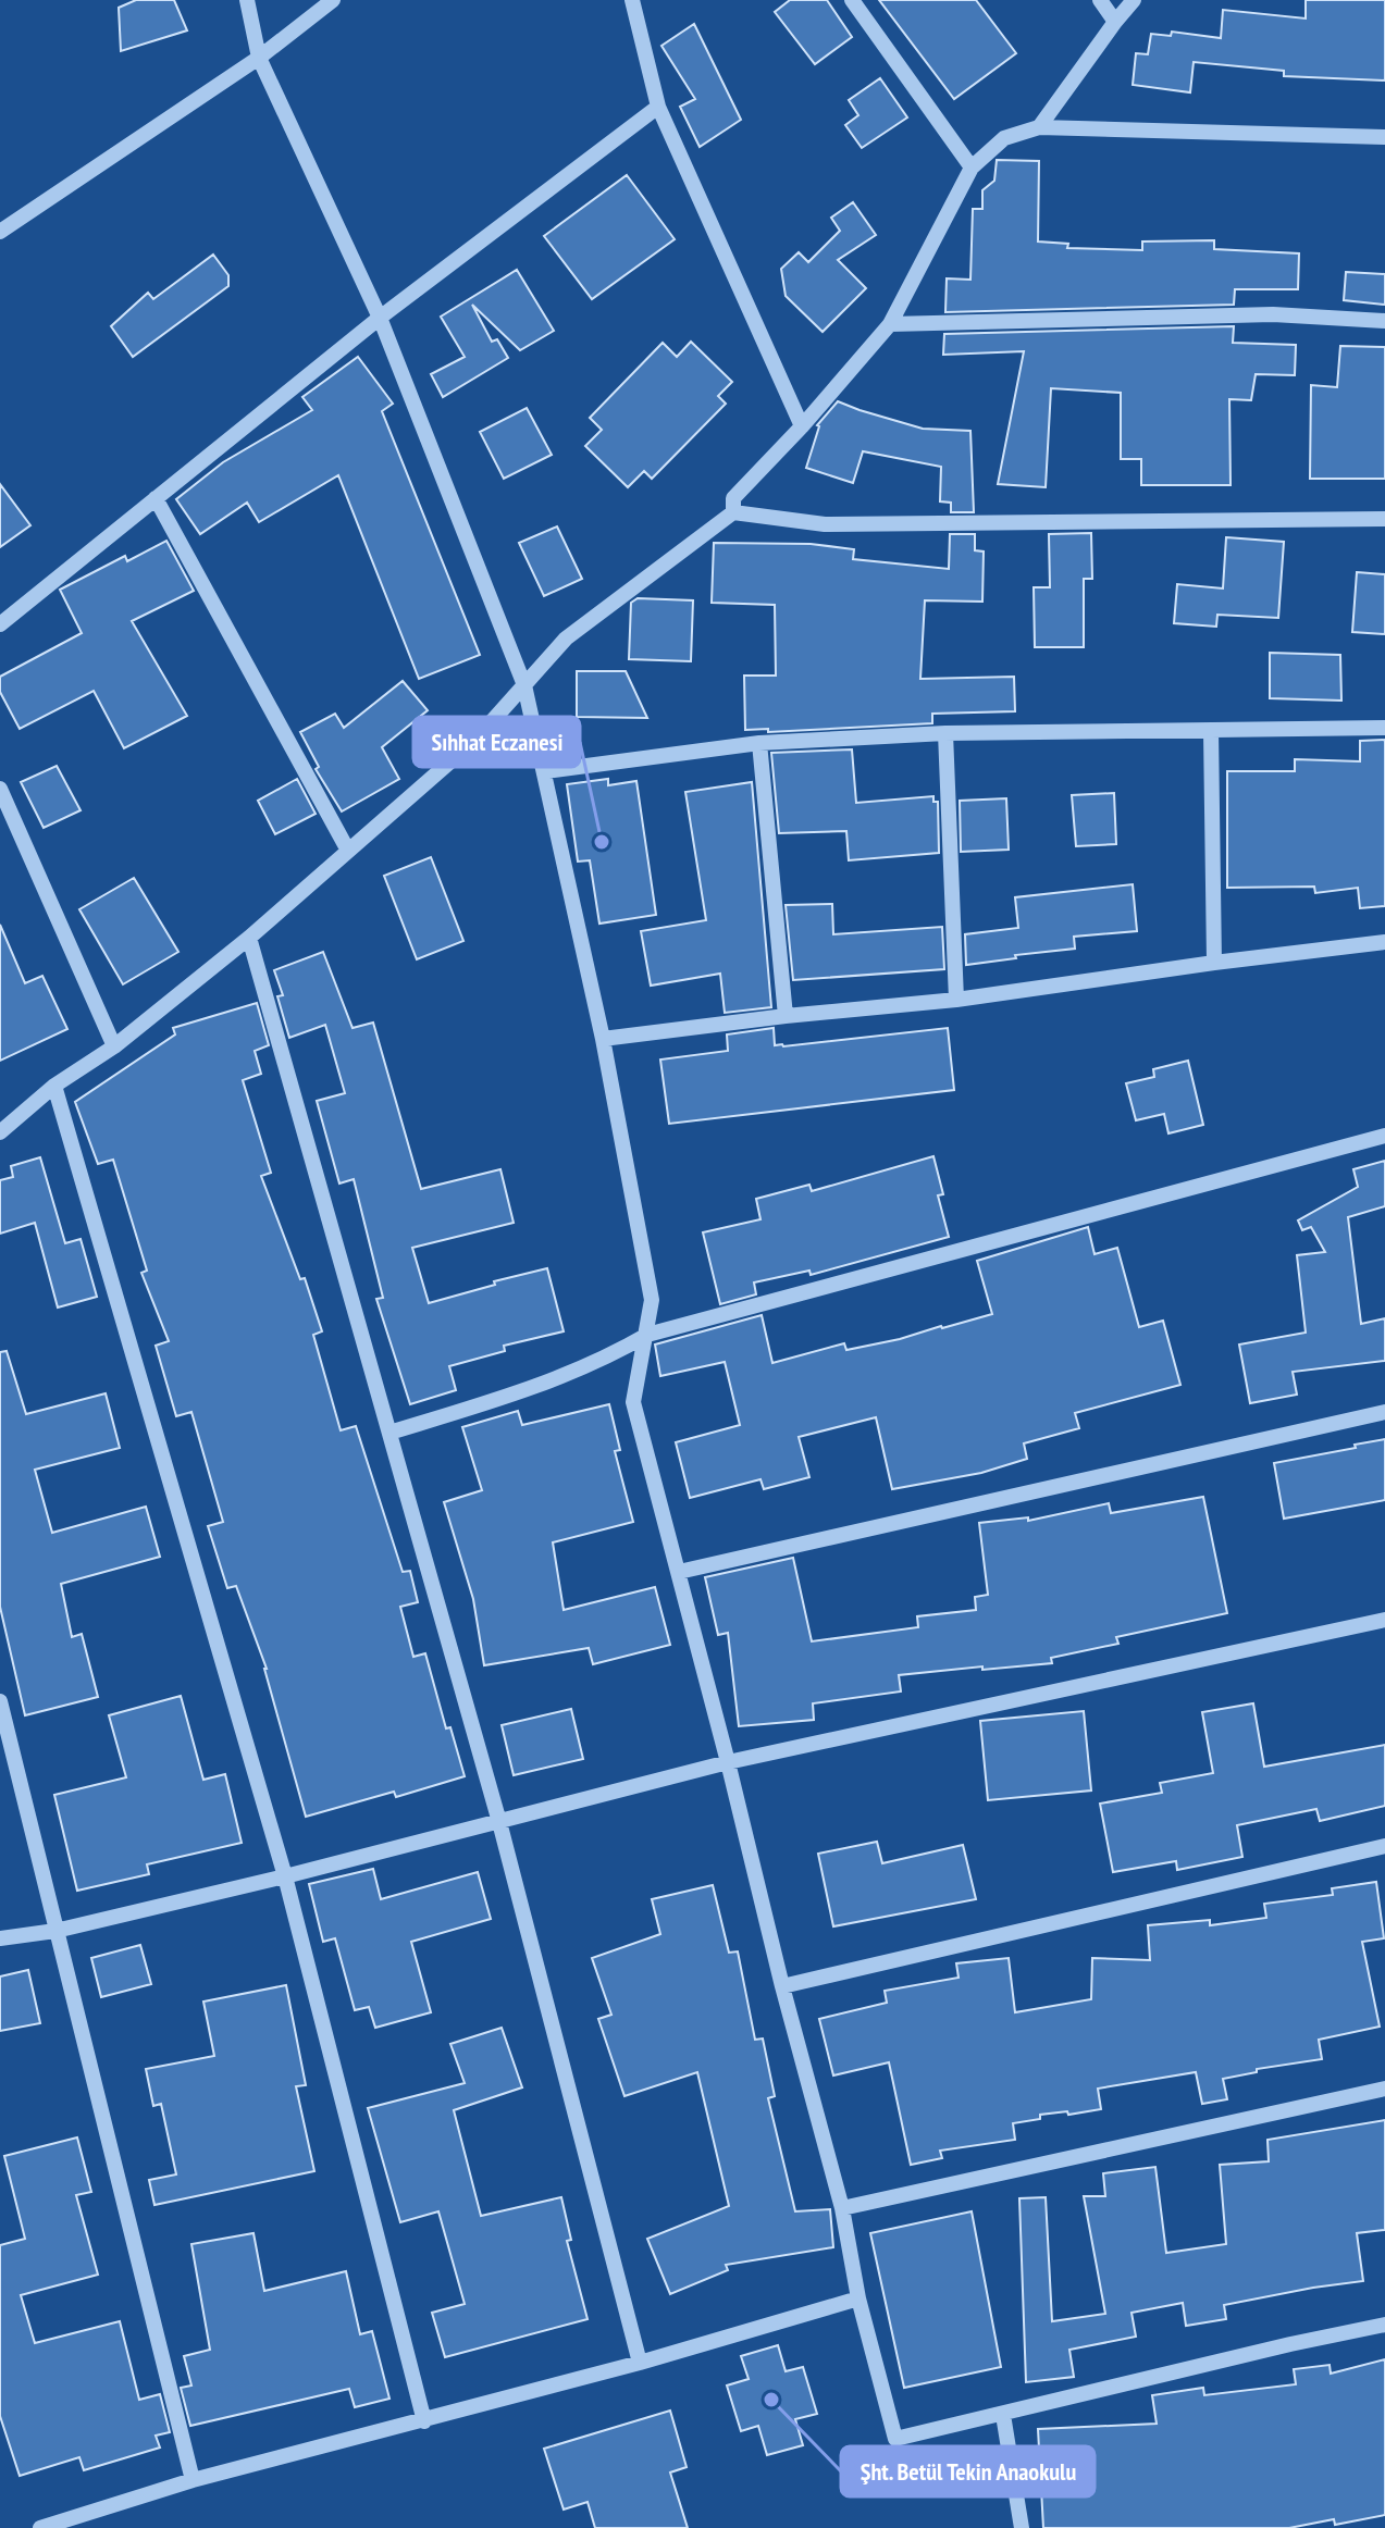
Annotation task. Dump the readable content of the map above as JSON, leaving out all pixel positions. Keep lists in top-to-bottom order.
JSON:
{
  "places": ["Sıhhat Eczanesi", "Şht. Betül Tekin Anaokulu"]
}
